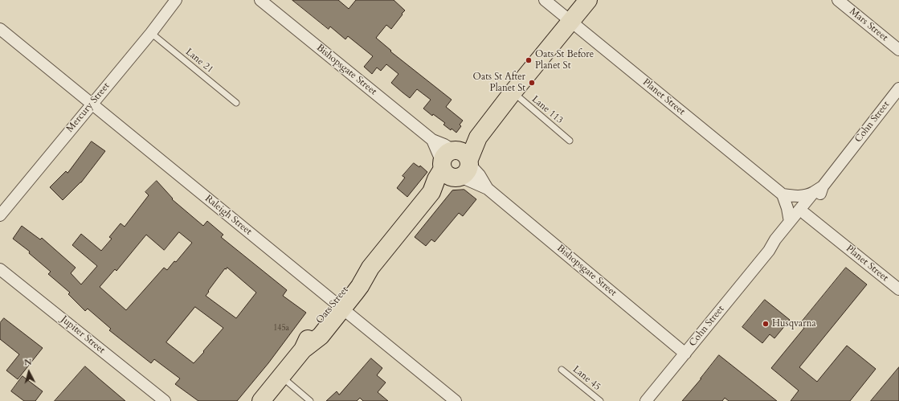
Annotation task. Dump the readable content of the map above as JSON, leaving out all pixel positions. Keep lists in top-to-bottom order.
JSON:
{
  "streets": {
    "main road": ["Oats Street"],
    "street": [
      "Mars Street",
      "Bishopsgate Street",
      "Planet Street",
      "Mercury Street",
      "Cohn Street",
      "Raleigh Street",
      "Jupiter Street"
    ],
    "lane": ["Lane 21", "Lane 113", "Lane 45"]
  },
  "crossings": [
    ["Lane 21", "Mercury Street"],
    ["Bishopsgate Street", "Cohn Street"],
    ["Bishopsgate Street", "Oats Street"],
    ["Planet Street", "Cohn Street"],
    ["Planet Street", "Oats Street"],
    ["Mercury Street", "Raleigh Street"],
    ["Lane 113", "Oats Street"],
    ["Raleigh Street", "Oats Street"]
  ],
  "places": ["Oats St Before Planet St", "Oats St After Planet St", "Husqvarna"],
  "house_numbers": ["145a"],
  "north": "top"
}
